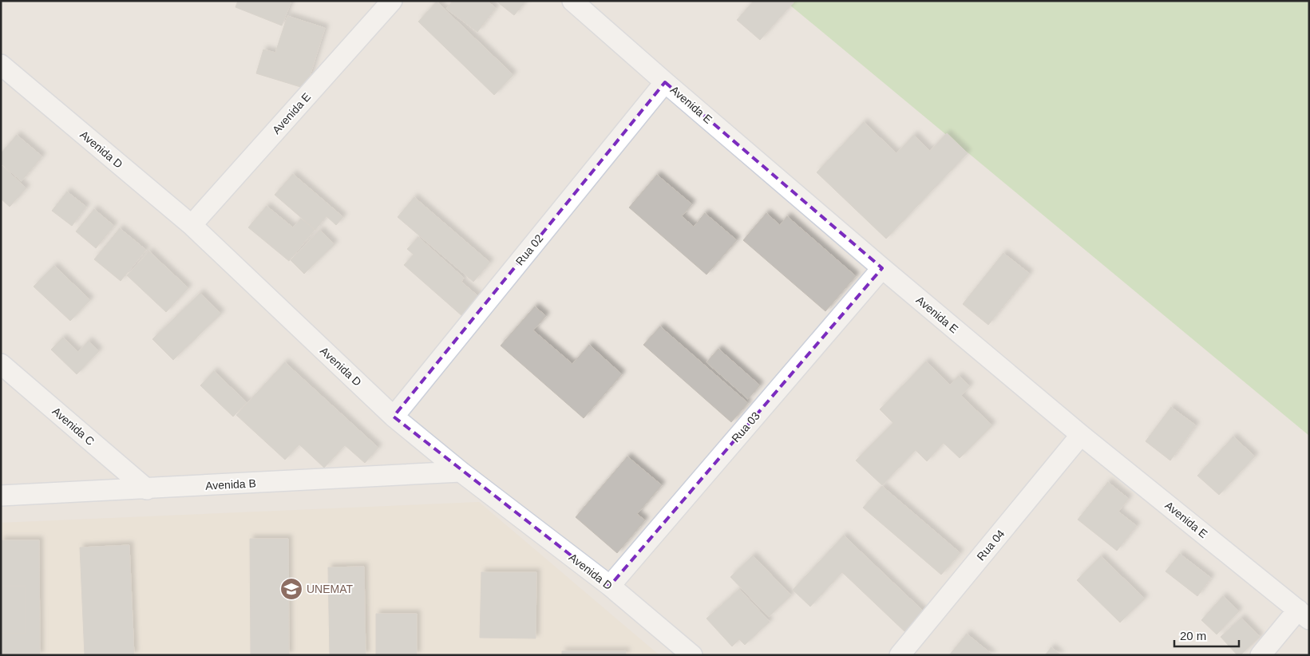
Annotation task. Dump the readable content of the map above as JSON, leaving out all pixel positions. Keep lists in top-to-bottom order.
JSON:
{
  "streets": {
    "street": [
      "Avenida E",
      "Avenida D",
      "Rua 02",
      "Avenida C",
      "Rua 03",
      "Avenida B",
      "Rua 04"
    ]
  },
  "crossings": [
    ["Avenida E", "Avenida D"],
    ["Avenida E", "Rua 02"],
    ["Avenida E", "Rua 03"],
    ["Avenida E", "Rua 04"],
    ["Avenida D", "Rua 02"],
    ["Avenida D", "Rua 03"],
    ["Avenida D", "Avenida B"],
    ["Avenida C", "Avenida B"]
  ],
  "places": {
    "school or university": ["UNEMAT"]
  },
  "scale_bar": "20 m"
}
